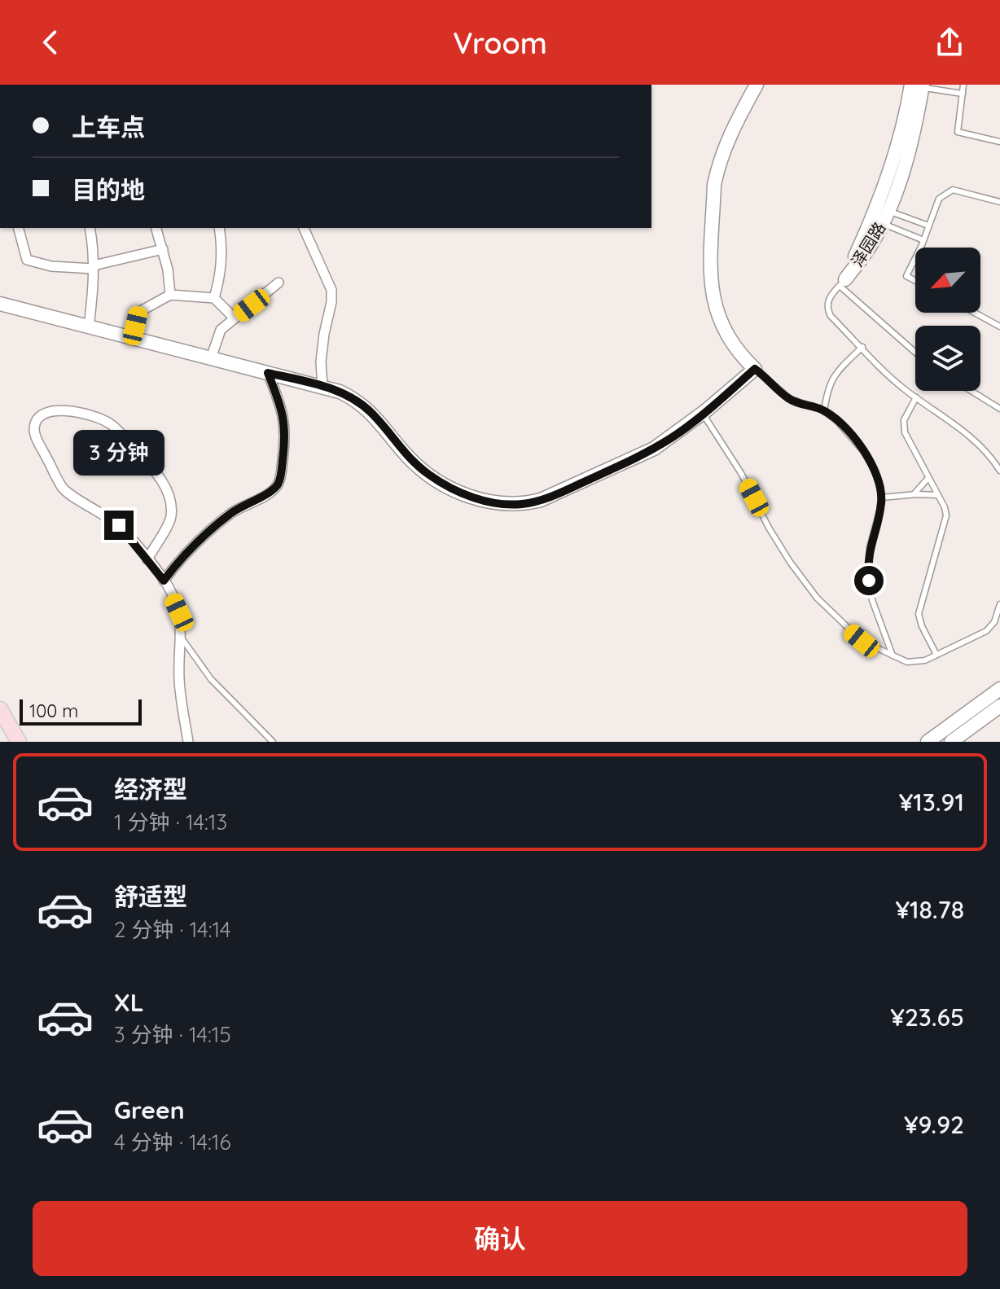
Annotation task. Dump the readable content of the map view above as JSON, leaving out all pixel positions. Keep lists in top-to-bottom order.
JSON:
{
  "streets": {
    "street": ["泽园路"]
  },
  "scale_bar": "100 m",
  "north": "bottom left",
  "page": {
    "header": "Vroom",
    "banner": ["上车点", "目的地"],
    "bubble": "3 分钟",
    "scale": "100 m",
    "list": [
      {
        "name": "经济型",
        "note": "1 分钟 · 14:13",
        "value": "¥13.91"
      },
      {
        "name": "舒适型",
        "note": "2 分钟 · 14:14",
        "value": "¥18.78"
      },
      {
        "name": "XL",
        "note": "3 分钟 · 14:15",
        "value": "¥23.65"
      },
      {
        "name": "Green",
        "note": "4 分钟 · 14:16",
        "value": "¥9.92"
      }
    ],
    "buttons": "确认"
  }
}
